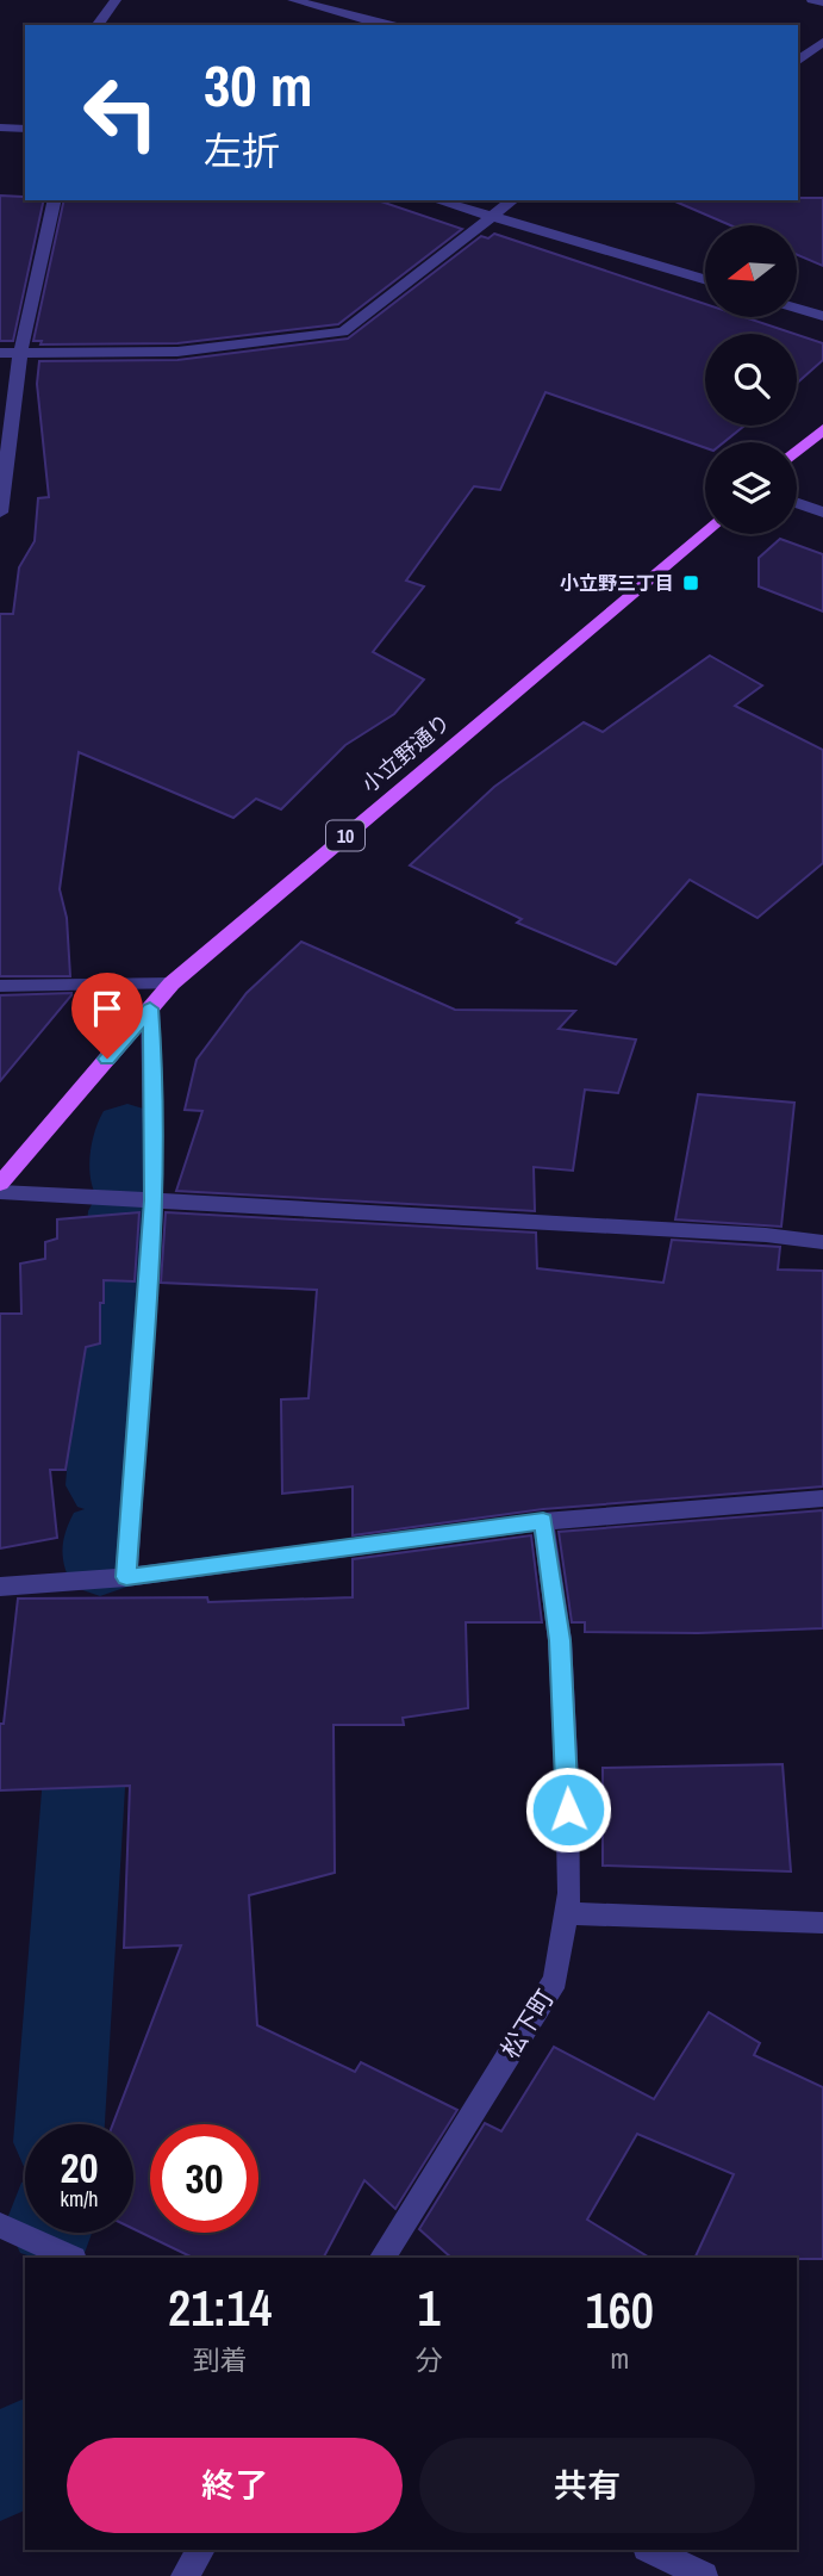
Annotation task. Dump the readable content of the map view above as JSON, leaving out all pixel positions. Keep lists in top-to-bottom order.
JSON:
{
  "streets": {
    "main road": ["小立野通り", "10"],
    "street": ["松下町"]
  },
  "places": {
    "transit": ["小立野三丁目"]
  },
  "north": "left",
  "page": {
    "turn": ["30 m", "左折"],
    "speed": "20 km/h",
    "limit": "30",
    "eta": [
      "21:14",
      "到着",
      "1",
      "分",
      "160",
      "m"
    ],
    "buttons": ["終了", "共有"]
  }
}
